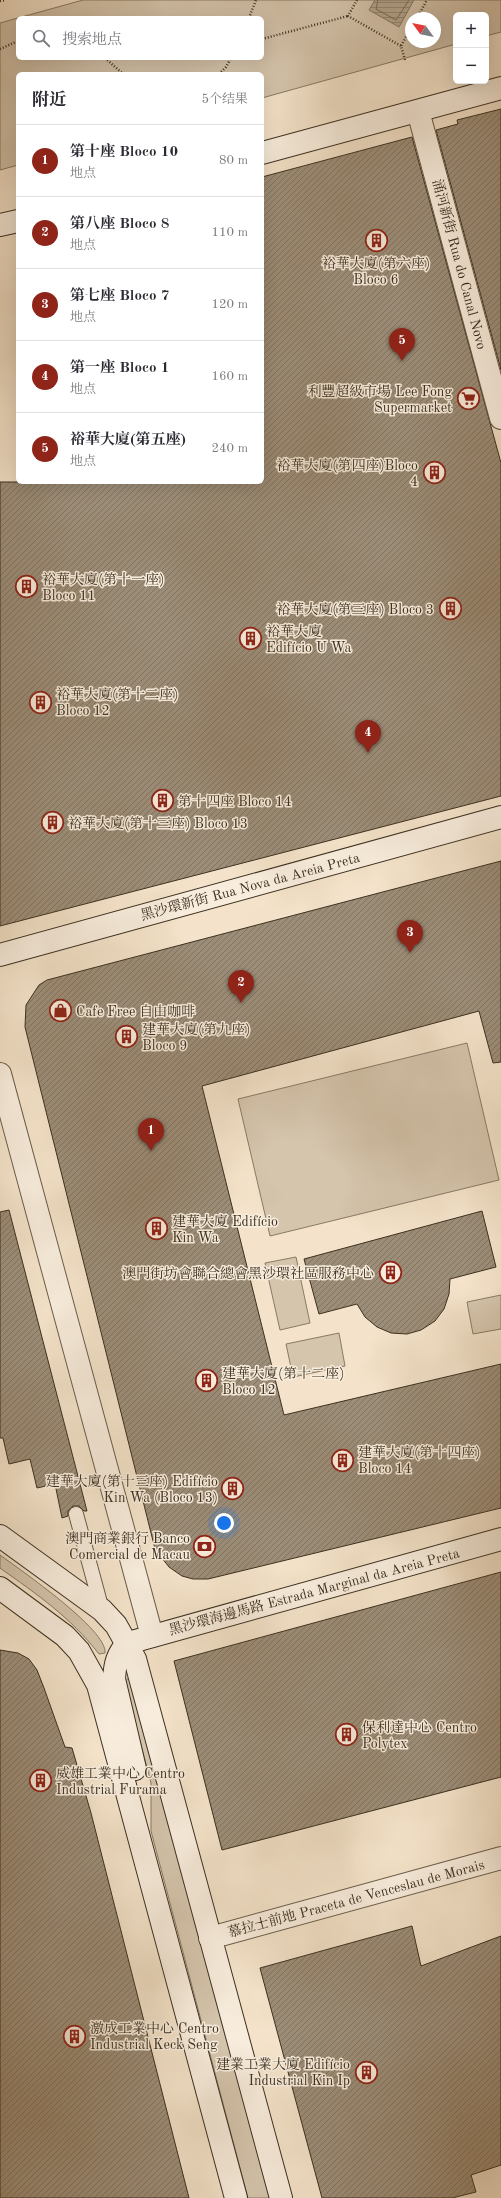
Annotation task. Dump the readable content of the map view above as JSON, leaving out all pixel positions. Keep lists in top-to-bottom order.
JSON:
{
  "streets": {
    "main road": [
      "涌河新街 Rua do Canal Novo",
      "黑沙環新街 Rua Nova da Areia Preta",
      "黑沙環海邊馬路 Estrada Marginal da Areia Preta",
      "慕拉士前地 Praceta de Venceslau de Morais"
    ]
  },
  "places": {
    "building": [
      "裕華大廈(第六座) Bloco 6",
      "裕華大廈(第四座)Bloco 4",
      "裕華大廈(第十一座) Bloco 11",
      "裕華大廈(第三座) Bloco 3",
      "裕華大廈 Edifício U Wa",
      "裕華大廈(第十二座) Bloco 12",
      "第十四座 Bloco 14",
      "裕華大廈(第十三座) Bloco 13",
      "建華大廈(第九座) Bloco 9",
      "建華大廈 Edifício Kin Wa",
      "澳門街坊會聯合總會黑沙環社區服務中心",
      "建華大廈(第十二座) Bloco 12",
      "建華大廈(第十四座) Bloco 14",
      "建華大廈(第十三座) Edifício Kin Wa (Bloco 13)",
      "保利達中心 Centro Polytex",
      "威雄工業中心 Centro Industrial Furama",
      "激成工業中心 Centro Industrial Keck Seng",
      "建業工業大廈 Edifício Industrial Kin Ip"
    ],
    "supermarket": ["利豐超級市場 Lee Fong Supermarket"],
    "shop": ["Cafe Free 自由咖啡"],
    "bank": ["澳門商業銀行 Banco Comercial de Macau"]
  },
  "north": "top left",
  "page": {
    "map_buttons": ["+", "−"],
    "search": "搜索地点",
    "heading": ["附近", "5个结果"],
    "list": [
      {
        "mark": "1",
        "name": "第十座 Bloco 10",
        "note": "地点",
        "value": "80 m"
      },
      {
        "mark": "2",
        "name": "第八座 Bloco 8",
        "note": "地点",
        "value": "110 m"
      },
      {
        "mark": "3",
        "name": "第七座 Bloco 7",
        "note": "地点",
        "value": "120 m"
      },
      {
        "mark": "4",
        "name": "第一座 Bloco 1",
        "note": "地点",
        "value": "160 m"
      },
      {
        "mark": "5",
        "name": "裕華大廈(第五座)",
        "note": "地点",
        "value": "240 m"
      }
    ],
    "pins": [
      "5",
      "4",
      "3",
      "2",
      "1"
    ]
  }
}
